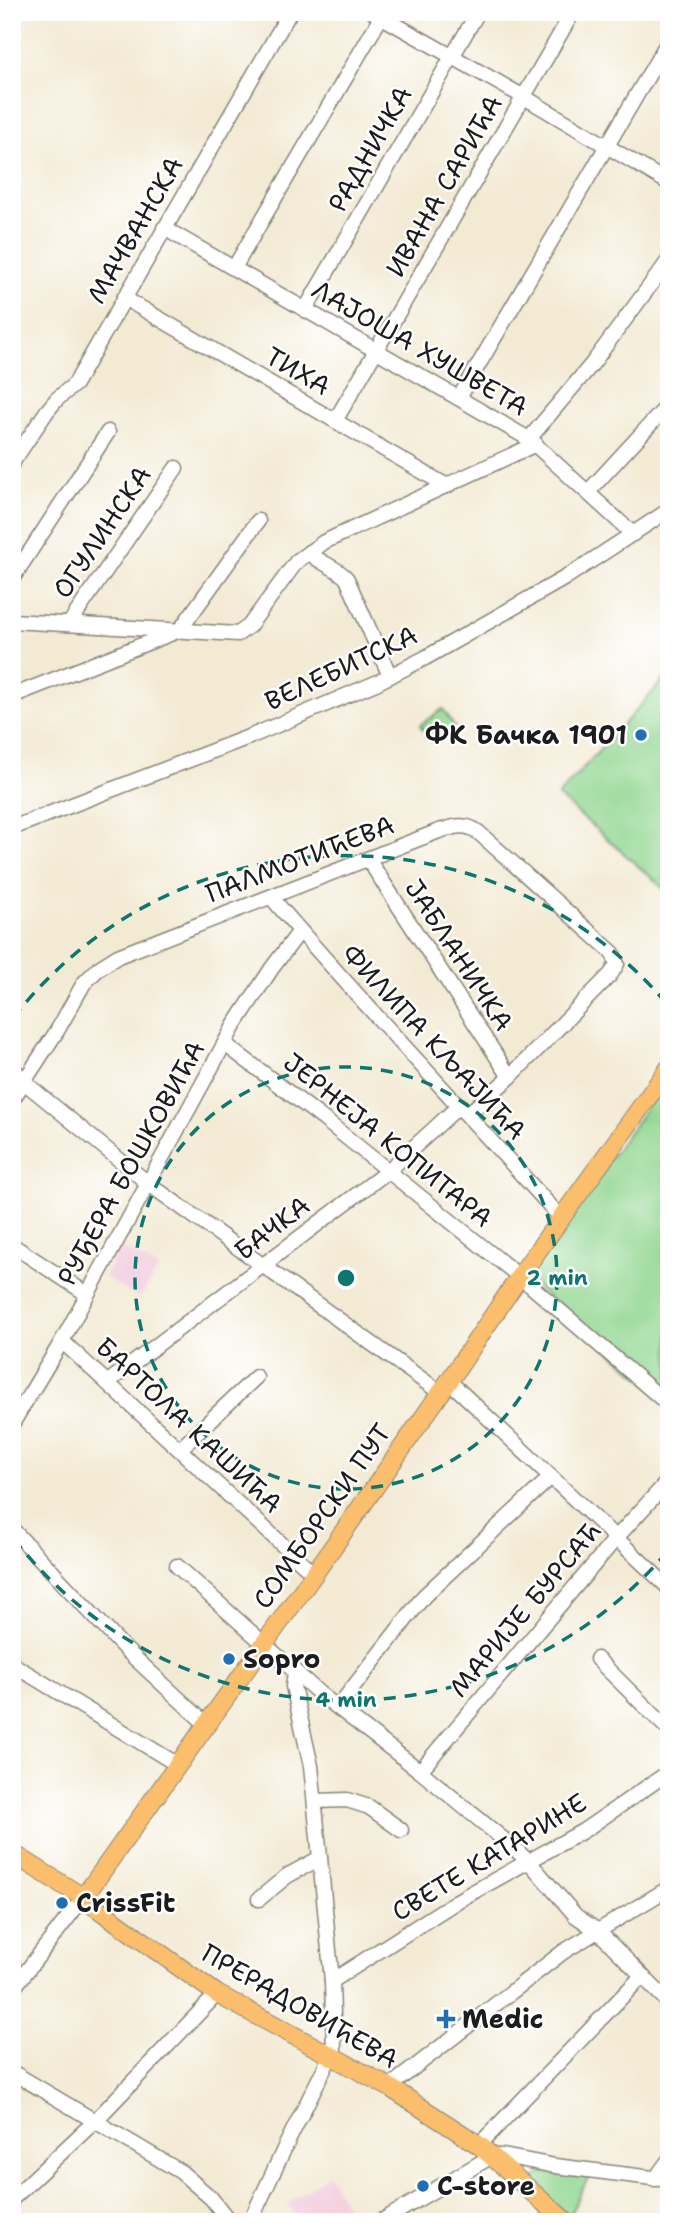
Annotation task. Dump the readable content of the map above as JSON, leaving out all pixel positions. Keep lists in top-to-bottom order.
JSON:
{
  "streets": {
    "main road": ["СОМБОРСКИ ПУТ", "ПРЕРАДОВИЋЕВА"],
    "street": [
      "РАДНИЧКА",
      "ИВАНА САРИЋА",
      "МАЧВАНСКА",
      "ЛАЈОША ХУШВЕТА",
      "ТИХА",
      "ОГУЛИНСКА",
      "ВЕЛЕБИТСКА",
      "ПАЛМОТИЋЕВА",
      "ЈАБЛАНИЧКА",
      "ФИЛИПА КЉАЈИЋА",
      "ЈЕРНЕЈА КОПИТАРА",
      "РУЂЕРА БОШКОВИЋА",
      "БАЧКА",
      "БАРТОЛА КАШИЋА",
      "МАРИЈЕ БУРСАЋ",
      "СВЕТЕ КАТАРИНЕ"
    ]
  },
  "crossings": [
    ["РАДНИЧКА", "ЛАЈОША ХУШВЕТА"],
    ["ИВАНА САРИЋА", "ЛАЈОША ХУШВЕТА"],
    ["ИВАНА САРИЋА", "ТИХА"],
    ["МАЧВАНСКА", "ЛАЈОША ХУШВЕТА"],
    ["МАЧВАНСКА", "ТИХА"],
    ["ЛАЈОША ХУШВЕТА", "ВЕЛЕБИТСКА"],
    ["ПАЛМОТИЋЕВА", "ЈАБЛАНИЧКА"],
    ["ПАЛМОТИЋЕВА", "ФИЛИПА КЉАЈИЋА"],
    ["ПАЛМОТИЋЕВА", "БАЧКА"],
    ["ЈАБЛАНИЧКА", "БАЧКА"],
    ["ФИЛИПА КЉАЈИЋА", "РУЂЕРА БОШКОВИЋА"],
    ["ФИЛИПА КЉАЈИЋА", "БАЧКА"],
    ["ФИЛИПА КЉАЈИЋА", "СОМБОРСКИ ПУТ"],
    ["ЈЕРНЕЈА КОПИТАРА", "РУЂЕРА БОШКОВИЋА"],
    ["ЈЕРНЕЈА КОПИТАРА", "БАЧКА"],
    ["ЈЕРНЕЈА КОПИТАРА", "СОМБОРСКИ ПУТ"],
    ["РУЂЕРА БОШКОВИЋА", "БАРТОЛА КАШИЋА"],
    ["БАЧКА", "БАРТОЛА КАШИЋА"],
    ["БАРТОЛА КАШИЋА", "СОМБОРСКИ ПУТ"],
    ["СОМБОРСКИ ПУТ", "ПРЕРАДОВИЋЕВА"]
  ],
  "places": {
    "other": [
      "ФК Бачка 1901",
      "Sopro",
      "CrissFit",
      "C-store"
    ],
    "health": ["Medic"]
  },
  "rings": ["2 min", "4 min"]
}
